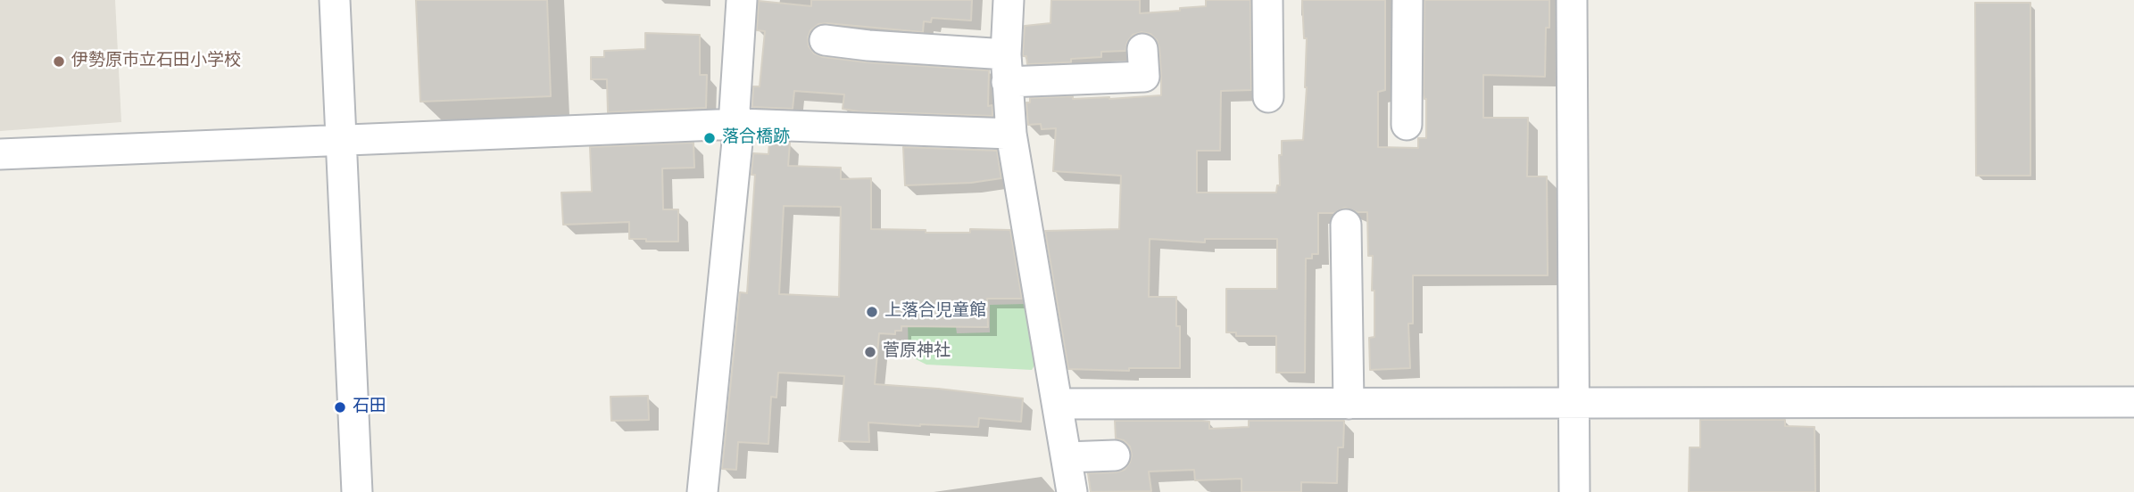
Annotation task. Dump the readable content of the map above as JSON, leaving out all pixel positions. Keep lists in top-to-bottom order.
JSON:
{
  "places": [
    "伊勢原市立石田小学校",
    "落合橋跡",
    "上落合児童館",
    "菅原神社",
    "石田"
  ]
}
